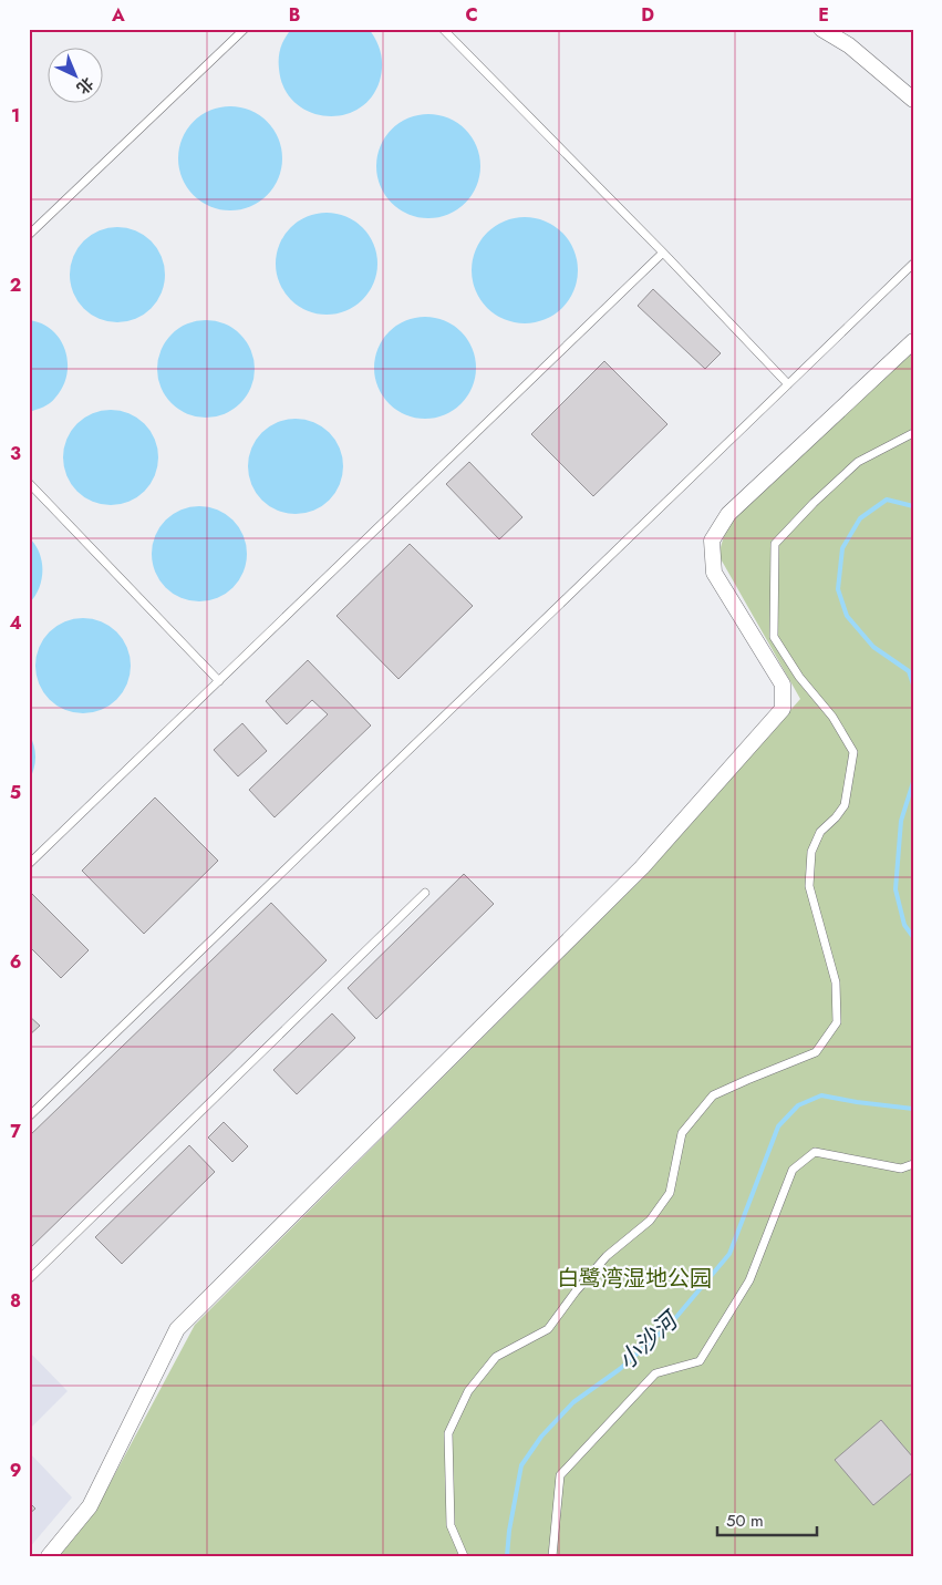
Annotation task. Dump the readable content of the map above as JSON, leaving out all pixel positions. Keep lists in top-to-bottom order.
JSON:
{
  "water": ["小沙河"],
  "parks": ["白鹭湾湿地公园"],
  "scale_bar": "50 m",
  "north": "bottom right",
  "grid": {
    "columns": [
      "A",
      "B",
      "C",
      "D",
      "E"
    ],
    "rows": [
      "1",
      "2",
      "3",
      "4",
      "5",
      "6",
      "7",
      "8",
      "9"
    ]
  }
}
